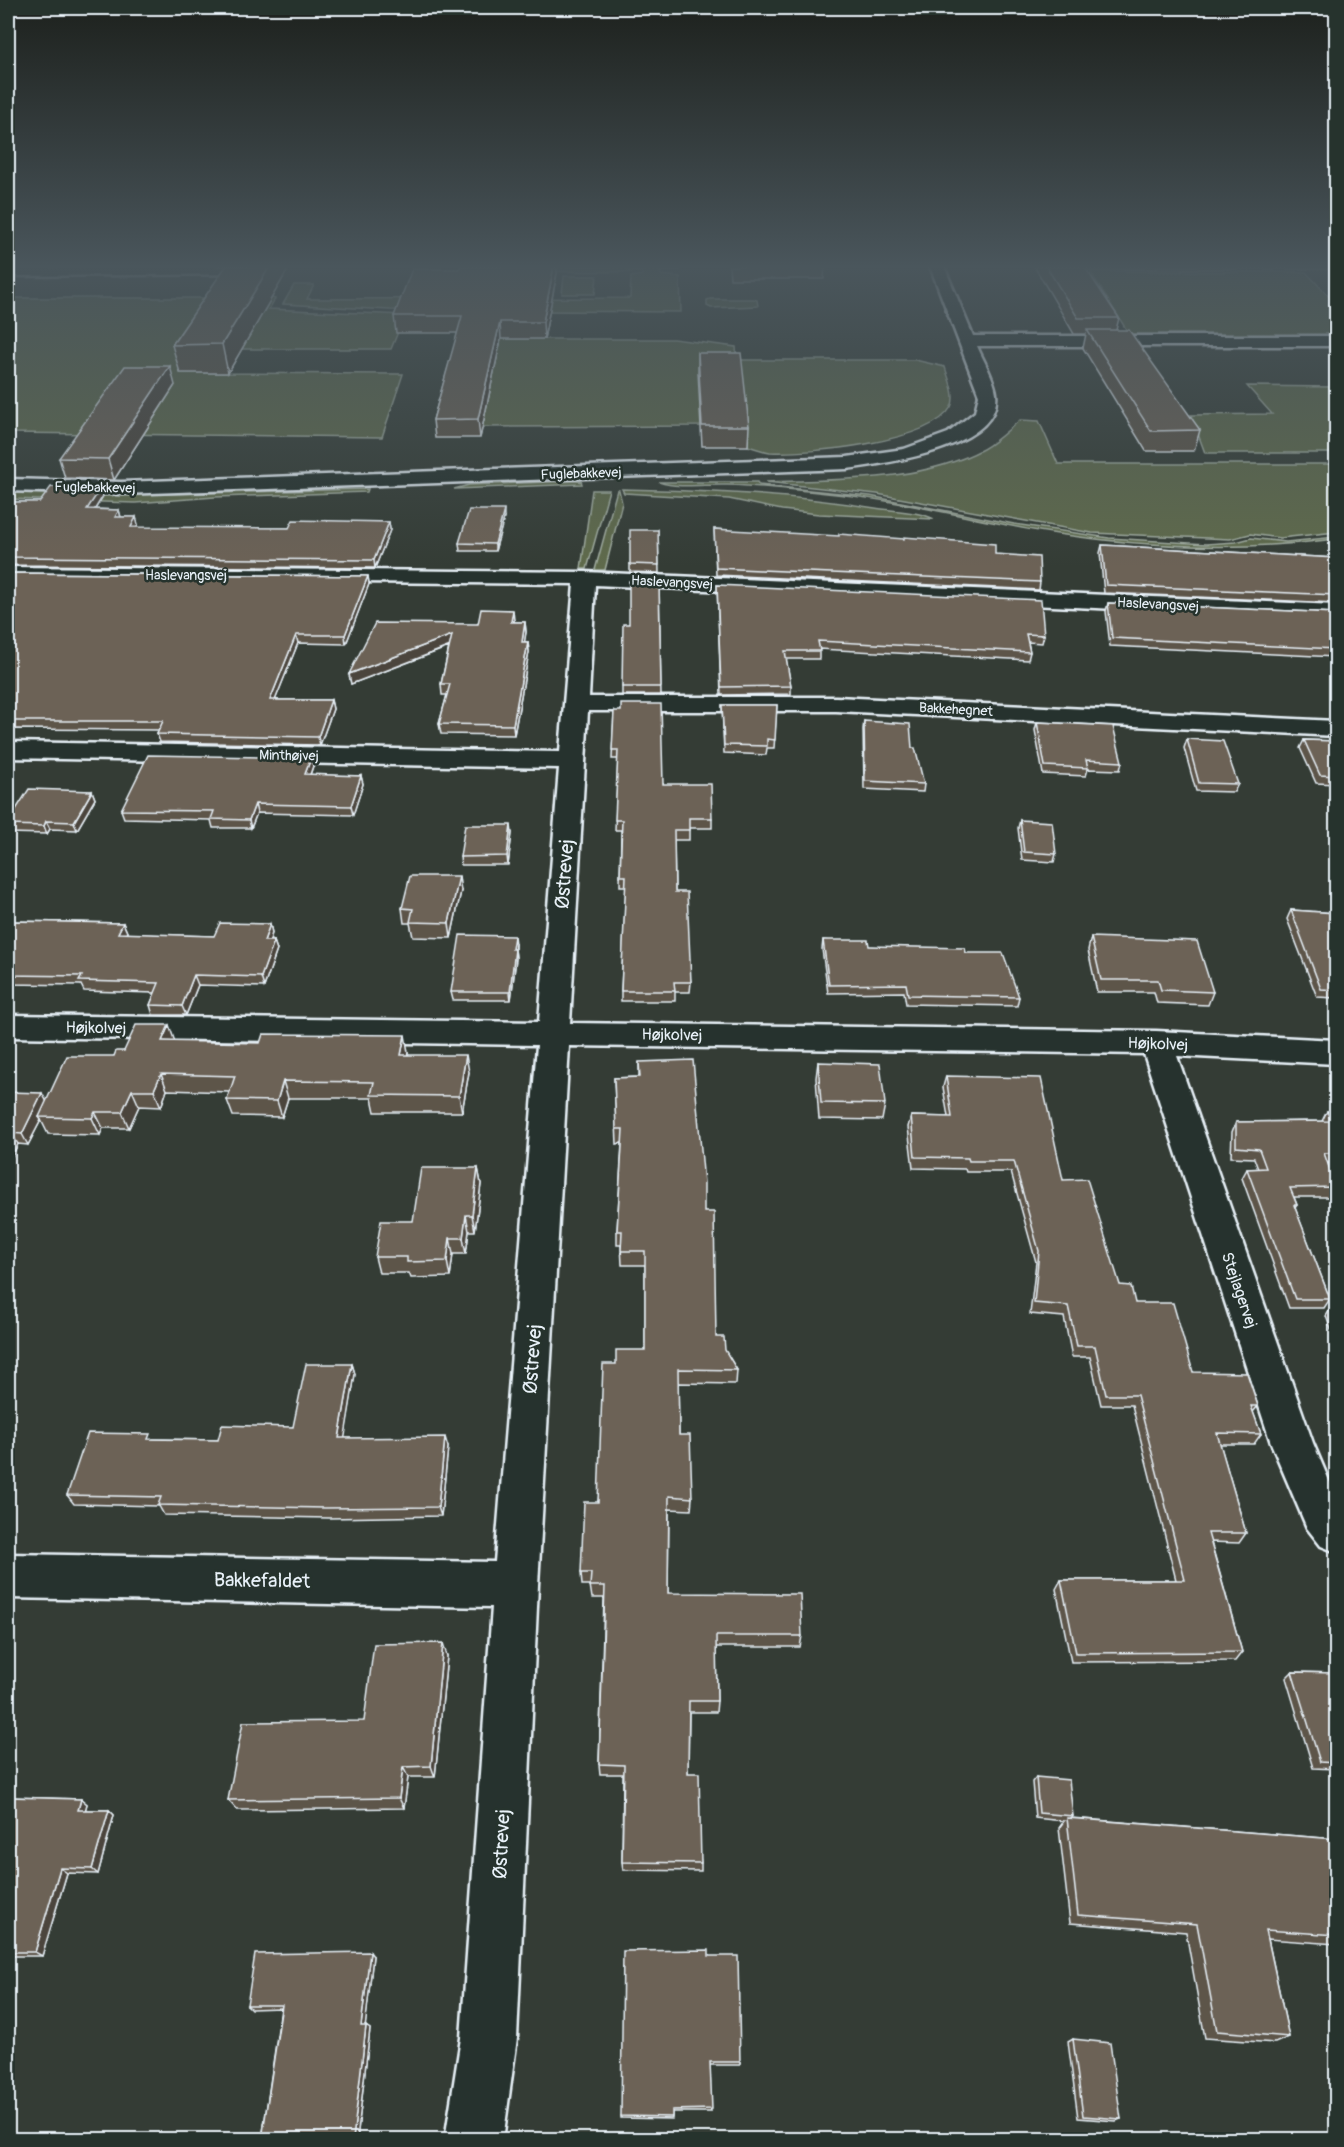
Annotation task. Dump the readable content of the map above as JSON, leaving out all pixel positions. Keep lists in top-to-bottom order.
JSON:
{
  "streets": {
    "street": [
      "Fuglebakkevej",
      "Haslevangsvej",
      "Bakkehegnet",
      "Minthøjvej",
      "Østrevej",
      "Højkolvej",
      "Stejlagervej",
      "Bakkefaldet"
    ]
  },
  "crossings": [
    ["Haslevangsvej", "Østrevej"],
    ["Bakkehegnet", "Østrevej"],
    ["Minthøjvej", "Østrevej"],
    ["Østrevej", "Højkolvej"],
    ["Østrevej", "Bakkefaldet"],
    ["Højkolvej", "Stejlagervej"]
  ]
}
